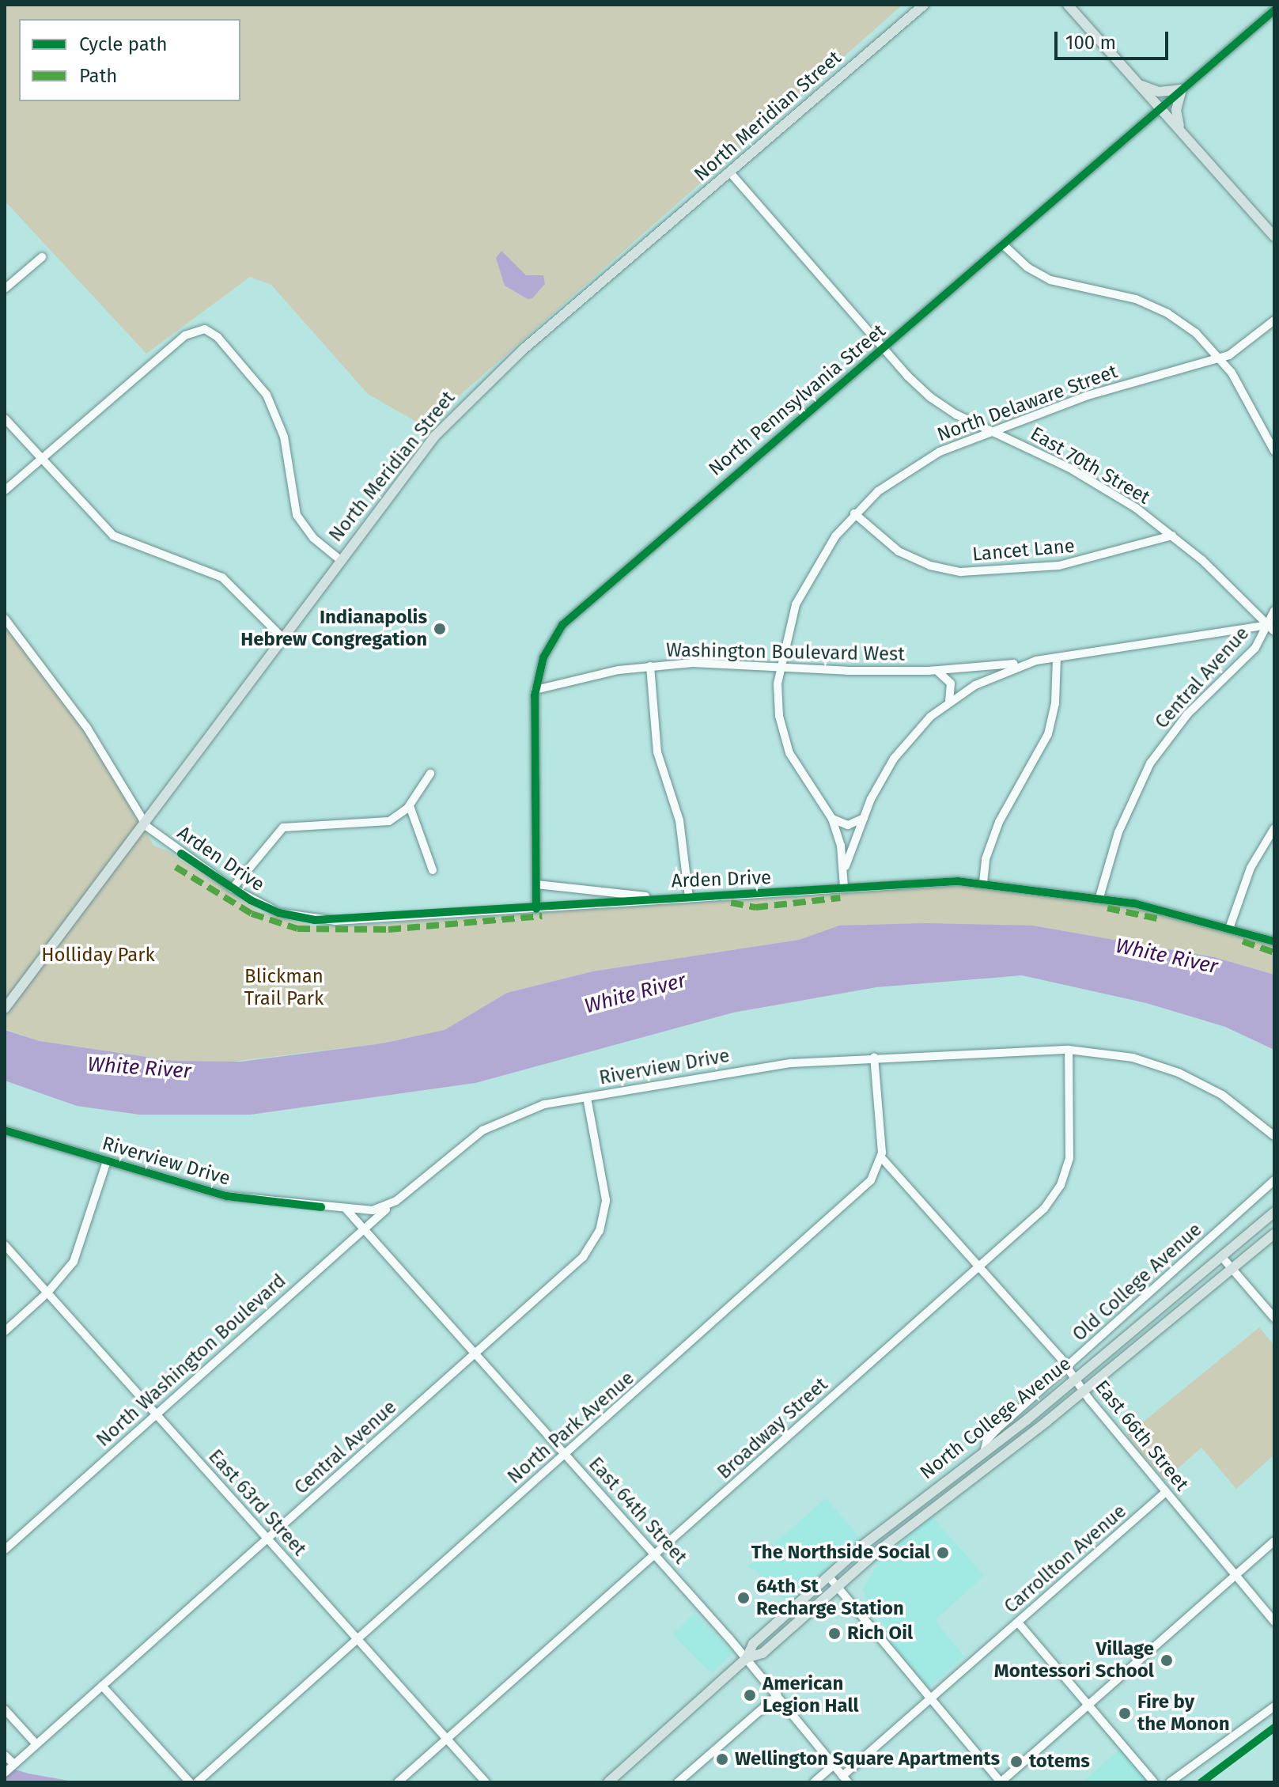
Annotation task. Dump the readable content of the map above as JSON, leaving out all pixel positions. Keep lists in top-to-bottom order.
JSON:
{
  "streets": {
    "main road": ["North Meridian Street", "North College Avenue"],
    "street": [
      "North Pennsylvania Street",
      "North Delaware Street",
      "East 70th Street",
      "Lancet Lane",
      "Washington Boulevard West",
      "Central Avenue",
      "Arden Drive",
      "Riverview Drive",
      "Old College Avenue",
      "North Washington Boulevard",
      "North Park Avenue",
      "Broadway Street",
      "East 66th Street",
      "East 63rd Street",
      "East 64th Street",
      "Carrollton Avenue"
    ]
  },
  "crossings": [
    ["North Meridian Street", "East 70th Street"],
    ["North Meridian Street", "Arden Drive"],
    ["North Pennsylvania Street", "East 70th Street"],
    ["North Pennsylvania Street", "Washington Boulevard West"],
    ["North Pennsylvania Street", "Arden Drive"],
    ["North Delaware Street", "East 70th Street"],
    ["North Delaware Street", "Lancet Lane"],
    ["North Delaware Street", "Washington Boulevard West"],
    ["North Delaware Street", "Arden Drive"],
    ["East 70th Street", "Lancet Lane"],
    ["East 70th Street", "Central Avenue"],
    ["Central Avenue", "Arden Drive"],
    ["Central Avenue", "Riverview Drive"],
    ["Central Avenue", "East 63rd Street"],
    ["Central Avenue", "East 64th Street"],
    ["Riverview Drive", "North Washington Boulevard"],
    ["Riverview Drive", "Broadway Street"],
    ["Riverview Drive", "East 64th Street"],
    ["Old College Avenue", "North College Avenue"],
    ["Old College Avenue", "East 66th Street"],
    ["North Washington Boulevard", "East 63rd Street"],
    ["North Washington Boulevard", "East 64th Street"],
    ["North College Avenue", "East 66th Street"],
    ["North College Avenue", "East 64th Street"],
    ["North Park Avenue", "East 66th Street"],
    ["North Park Avenue", "East 63rd Street"],
    ["North Park Avenue", "East 64th Street"],
    ["Broadway Street", "East 66th Street"],
    ["Broadway Street", "East 63rd Street"],
    ["Broadway Street", "East 64th Street"],
    ["East 66th Street", "Carrollton Avenue"],
    ["East 64th Street", "Carrollton Avenue"]
  ],
  "water": ["White River"],
  "parks": ["Holliday Park", "Blickman Trail Park"],
  "places": [
    "Indianapolis Hebrew Congregation",
    "The Northside Social",
    "64th St Recharge Station",
    "Rich Oil",
    "Village Montessori School",
    "American Legion Hall",
    "Fire by the Monon",
    "Wellington Square Apartments",
    "totems"
  ],
  "legend": ["Cycle path", "Path"],
  "scale_bar": "100 m"
}
